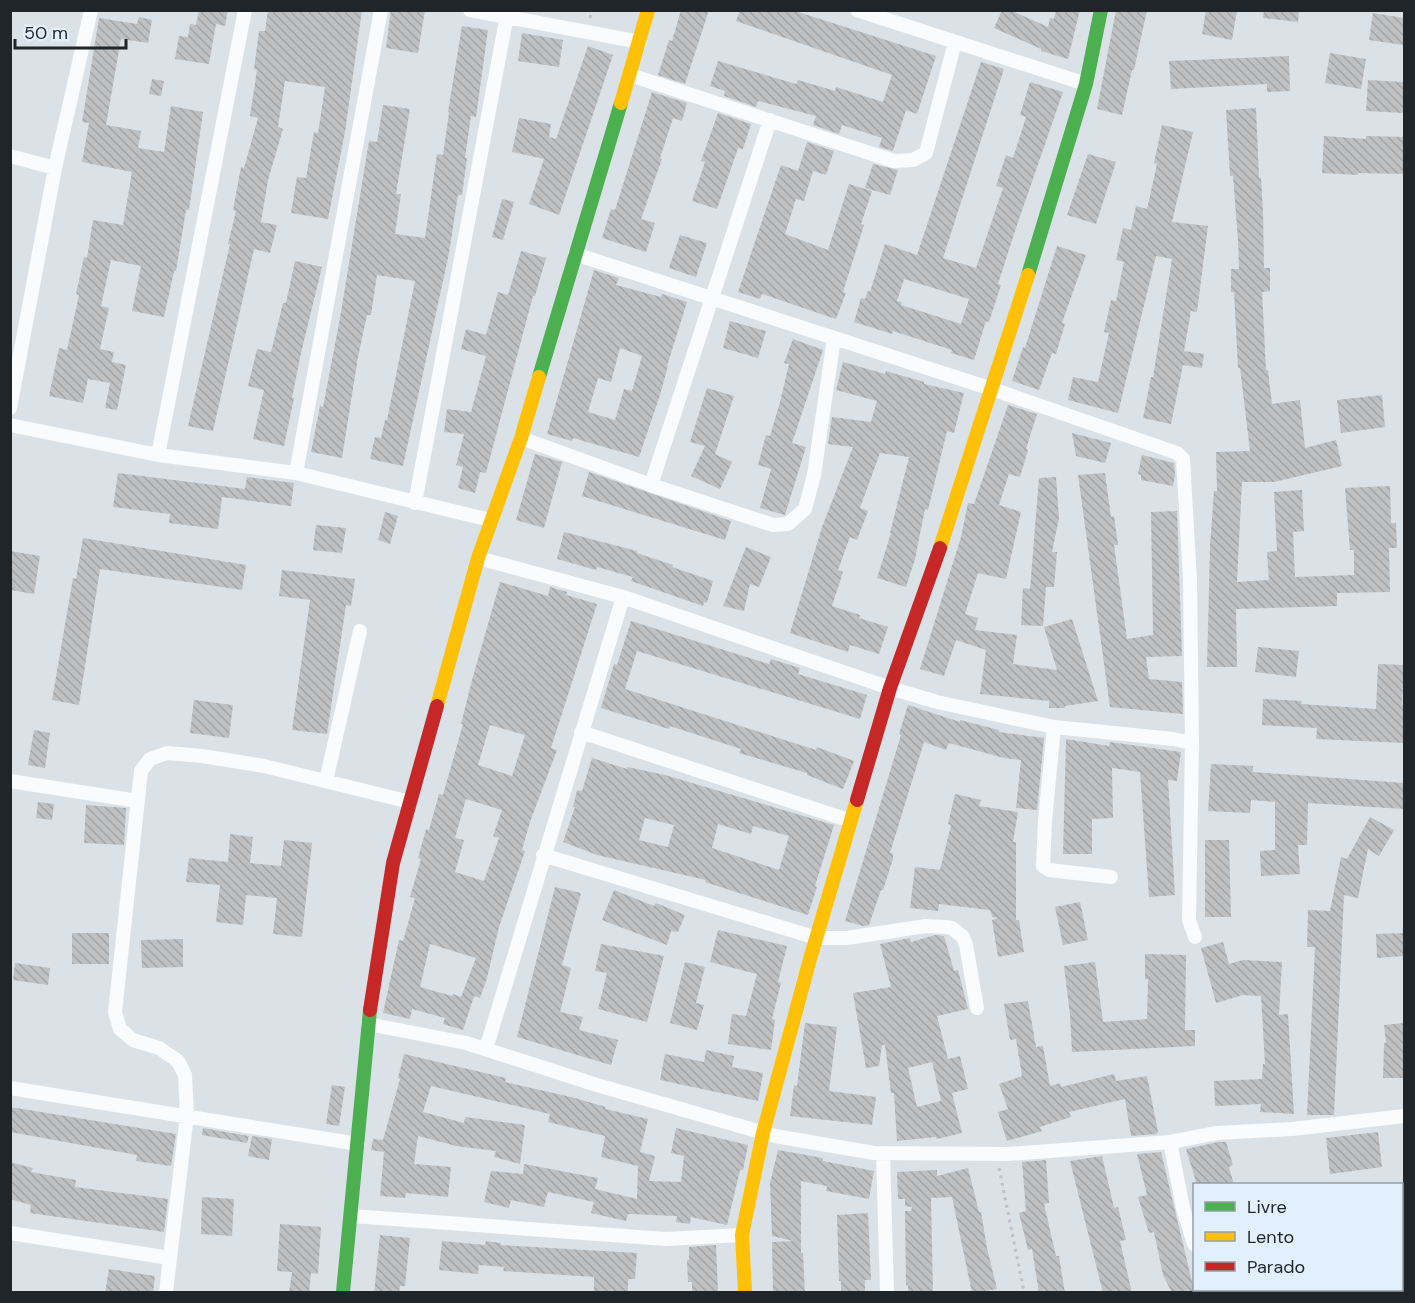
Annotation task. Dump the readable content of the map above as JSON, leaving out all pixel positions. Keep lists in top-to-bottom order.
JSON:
{
  "legend": ["Livre", "Lento", "Parado"],
  "scale_bar": "50 m"
}
